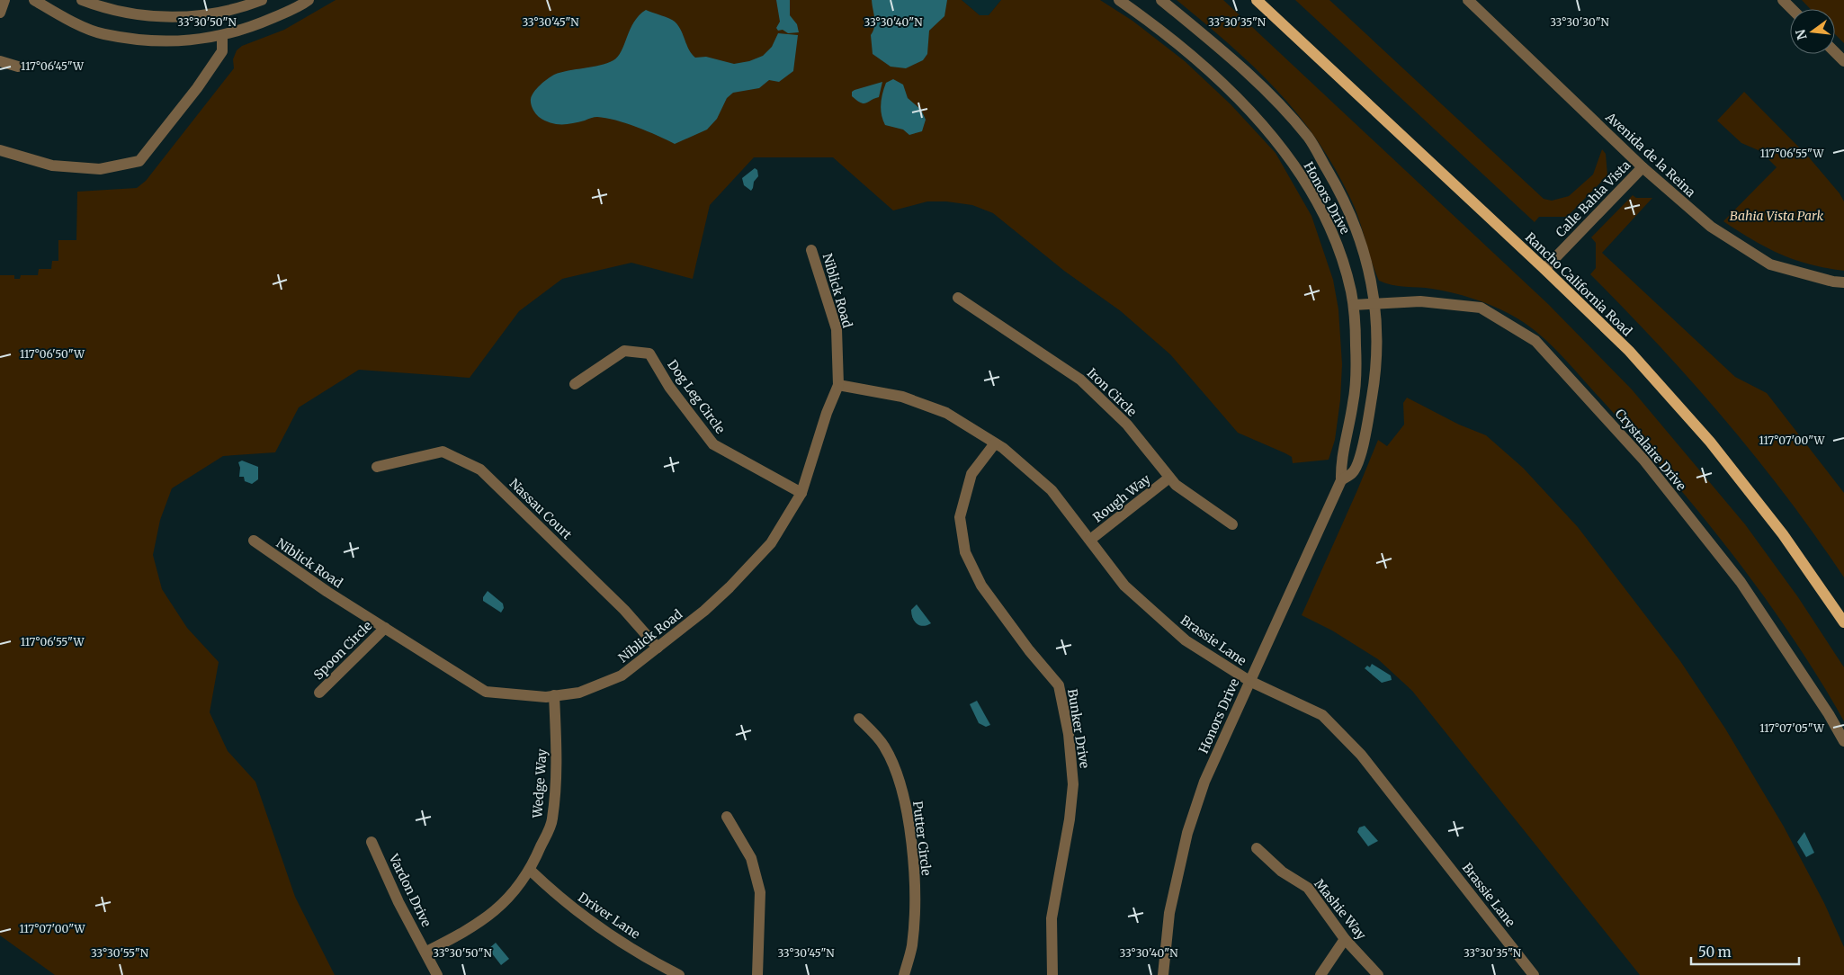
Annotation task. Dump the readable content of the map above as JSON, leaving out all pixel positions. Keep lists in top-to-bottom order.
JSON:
{
  "streets": {
    "main road": ["Rancho California Road"],
    "street": [
      "Avenida de la Reina",
      "Honors Drive",
      "Calle Bahia Vista",
      "Niblick Road",
      "Iron Circle",
      "Dog Leg Circle",
      "Crystalaire Drive",
      "Rough Way",
      "Nassau Court",
      "Brassie Lane",
      "Spoon Circle",
      "Bunker Drive",
      "Wedge Way",
      "Putter Circle",
      "Vardon Drive",
      "Mashie Way",
      "Driver Lane"
    ]
  },
  "crossings": [
    ["Avenida de la Reina", "Calle Bahia Vista"],
    ["Honors Drive", "Crystalaire Drive"],
    ["Honors Drive", "Brassie Lane"],
    ["Calle Bahia Vista", "Rancho California Road"],
    ["Niblick Road", "Dog Leg Circle"],
    ["Niblick Road", "Nassau Court"],
    ["Niblick Road", "Brassie Lane"],
    ["Niblick Road", "Spoon Circle"],
    ["Niblick Road", "Wedge Way"],
    ["Iron Circle", "Rough Way"],
    ["Rough Way", "Brassie Lane"],
    ["Brassie Lane", "Bunker Drive"],
    ["Wedge Way", "Vardon Drive"],
    ["Wedge Way", "Driver Lane"]
  ],
  "parks": ["Bahia Vista Park"],
  "scale_bar": "50 m",
  "north": "left",
  "coordinates": [
    "33°30'50\"N",
    "33°30'45\"N",
    "33°30'40\"N",
    "33°30'35\"N",
    "33°30'30\"N",
    "117°06'45\"W",
    "117°06'55\"W",
    "117°06'50\"W",
    "117°07'00\"W",
    "117°07'05\"W",
    "33°30'55\"N"
  ]
}
